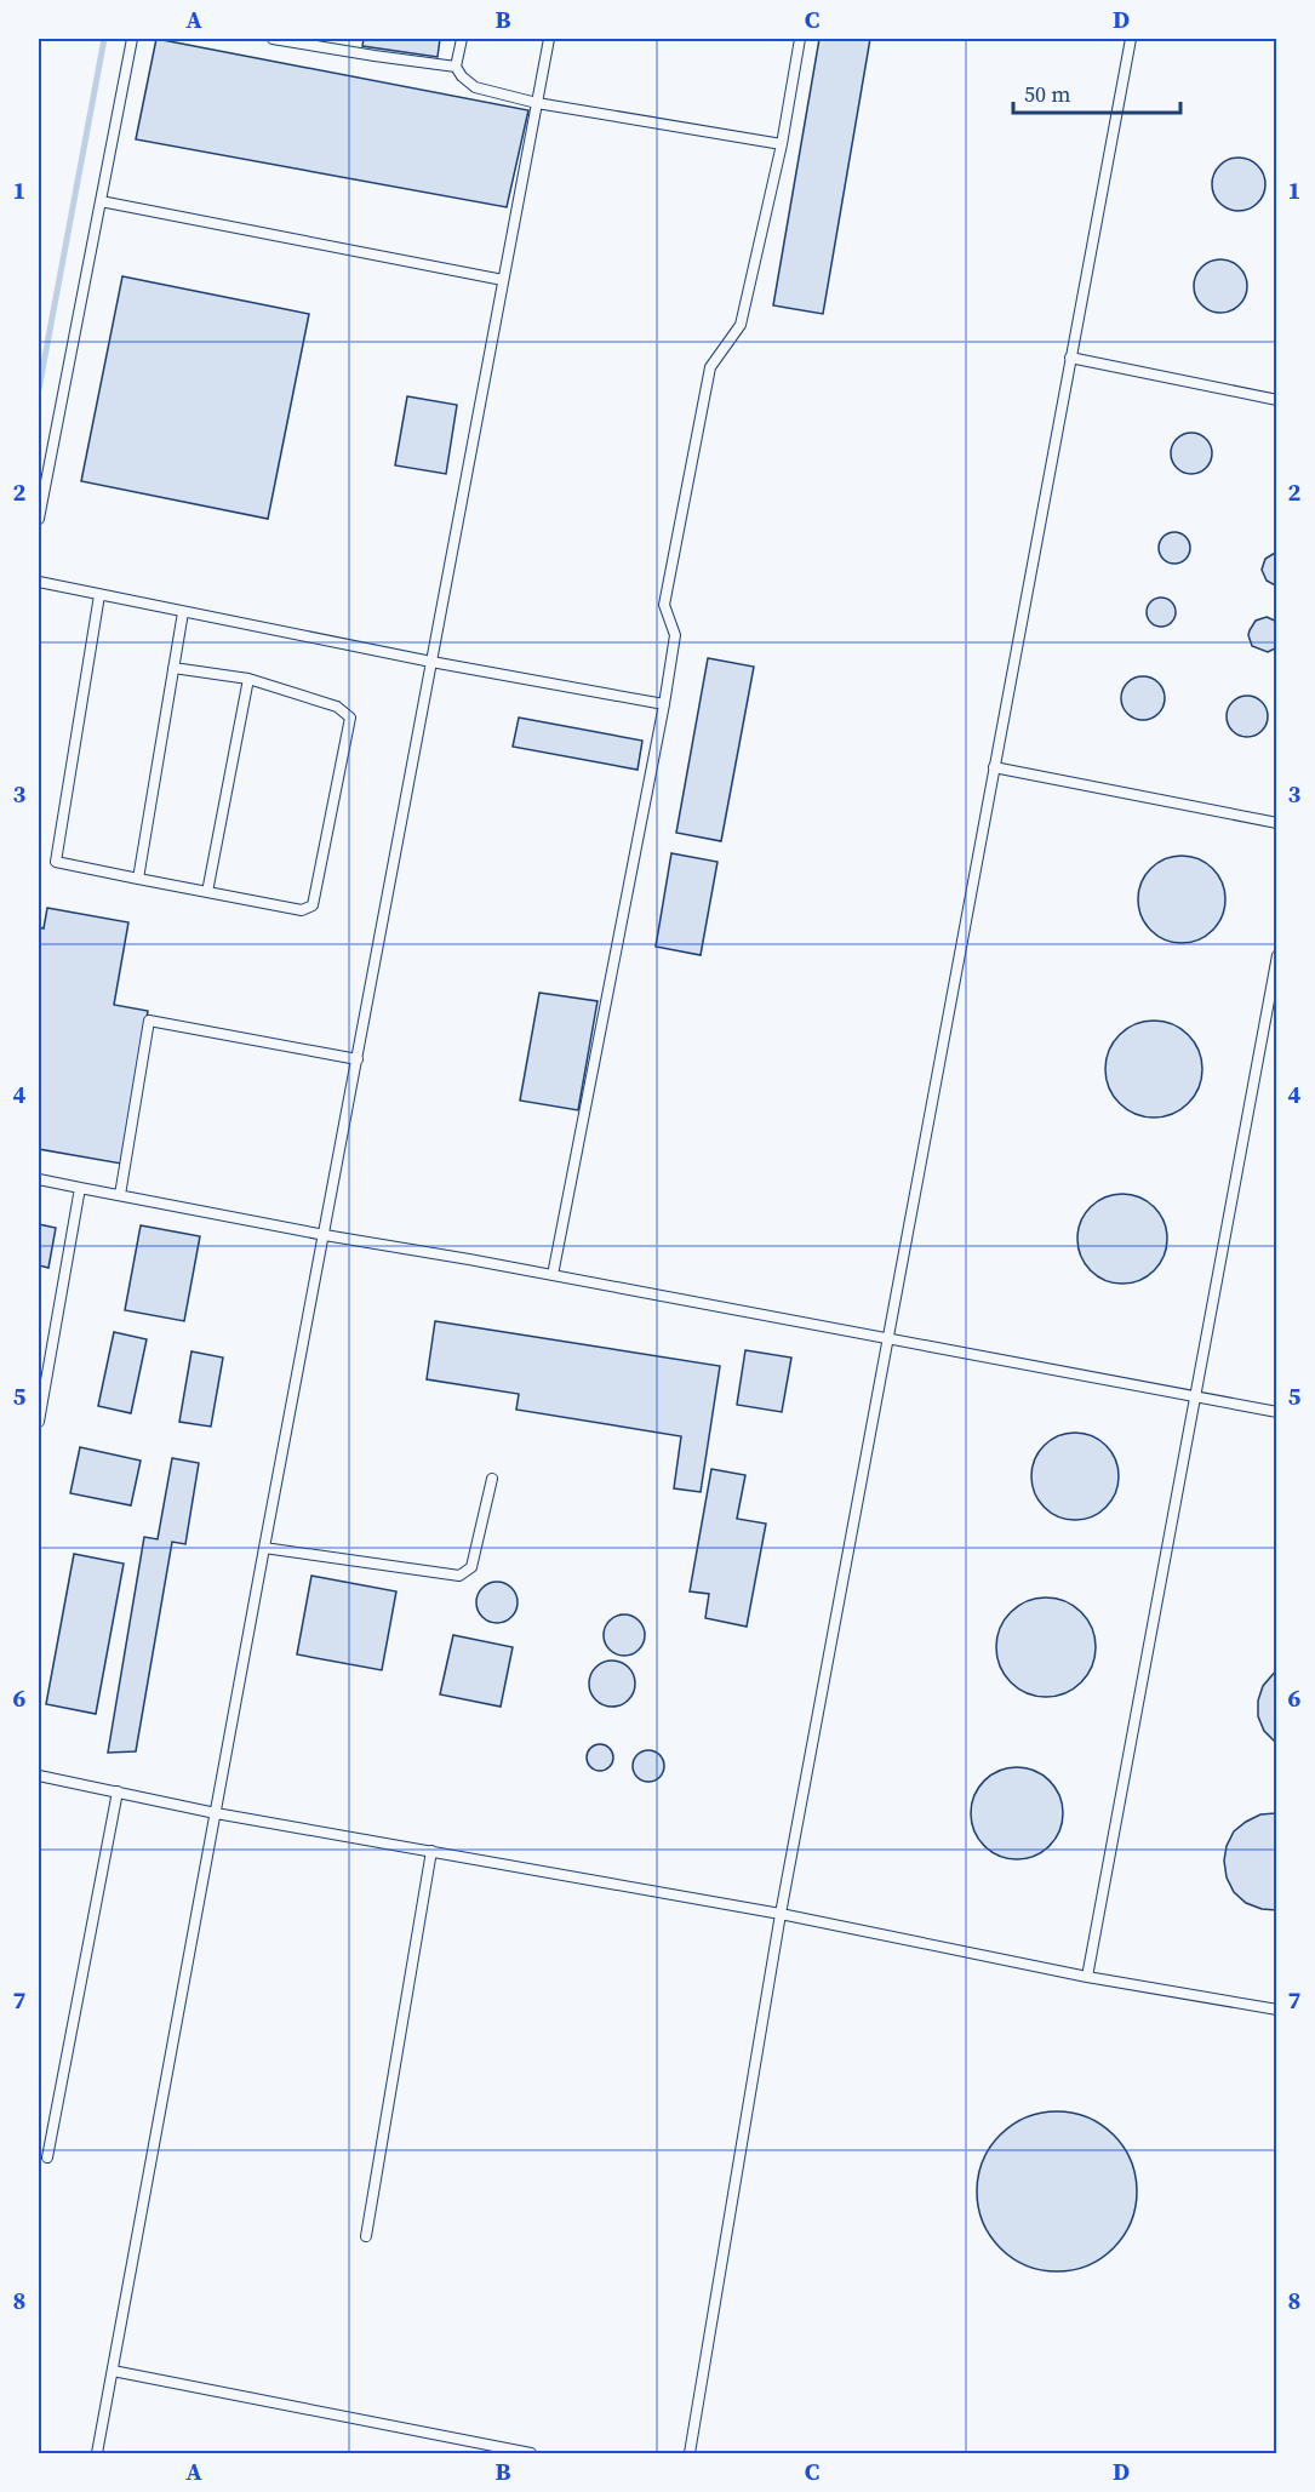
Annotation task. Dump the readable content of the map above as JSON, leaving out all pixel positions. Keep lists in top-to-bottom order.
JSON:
{
  "scale_bar": "50 m",
  "grid": {
    "columns": [
      "A",
      "B",
      "C",
      "D"
    ],
    "rows": [
      "1",
      "2",
      "3",
      "4",
      "5",
      "6",
      "7",
      "8"
    ]
  }
}
